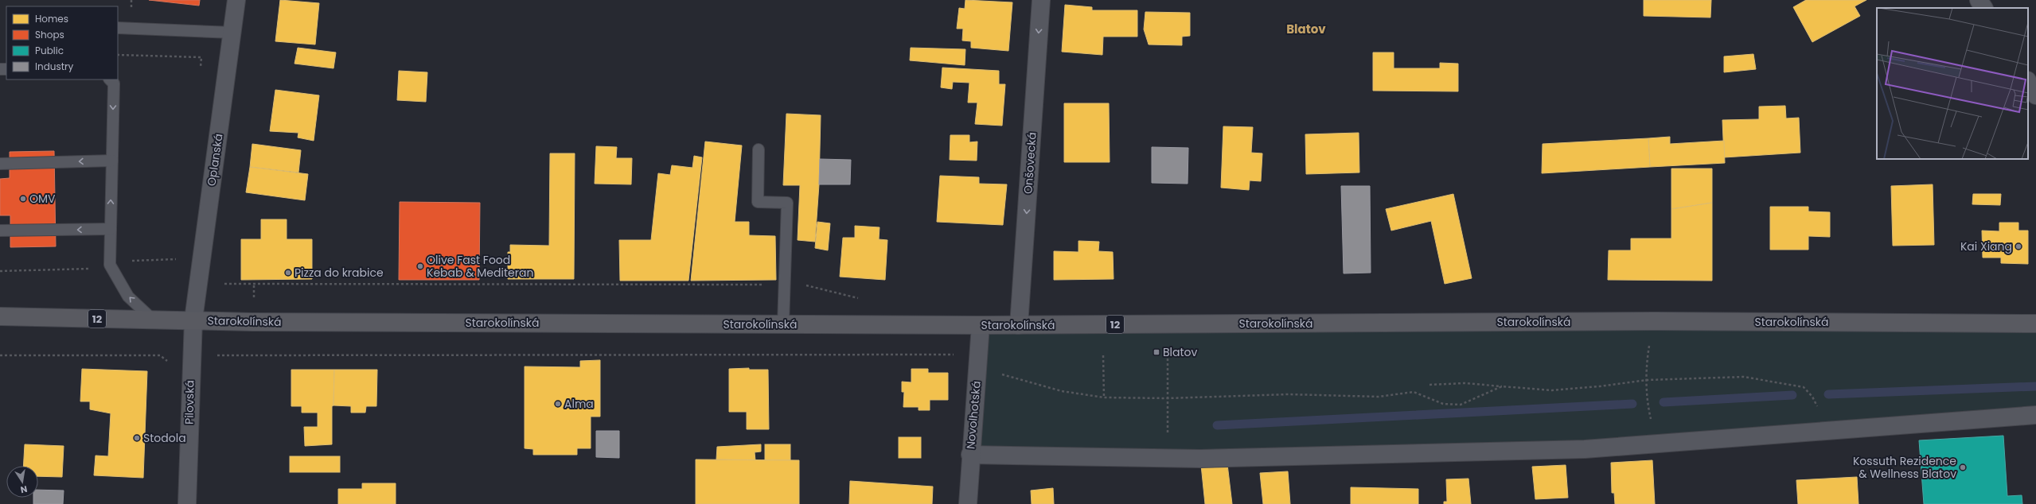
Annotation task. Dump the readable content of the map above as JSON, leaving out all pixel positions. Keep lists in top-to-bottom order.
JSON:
{
  "streets": {
    "main road": ["12", "Starokolínská"],
    "street": [
      "Oplanská",
      "Onšovecká",
      "Pilovská",
      "Novolhotská"
    ]
  },
  "crossings": [
    ["Oplanská", "Starokolínská"],
    ["Oplanská", "Pilovská"],
    ["Onšovecká", "Starokolínská"],
    ["Starokolínská", "Pilovská"],
    ["Starokolínská", "Novolhotská"]
  ],
  "one_way": ["Onšovecká"],
  "districts": ["Blatov"],
  "places": {
    "other": [
      "OMV",
      "Kai Xiang",
      "Olive Fast Food Kebab & Mediteran",
      "Pizza do krabice",
      "Alma",
      "Stodola",
      "Kossuth Rezidence & Wellness Blatov"
    ],
    "transit": ["Blatov"]
  },
  "legend": [
    "Homes",
    "Shops",
    "Public",
    "Industry"
  ],
  "north": "bottom"
}
